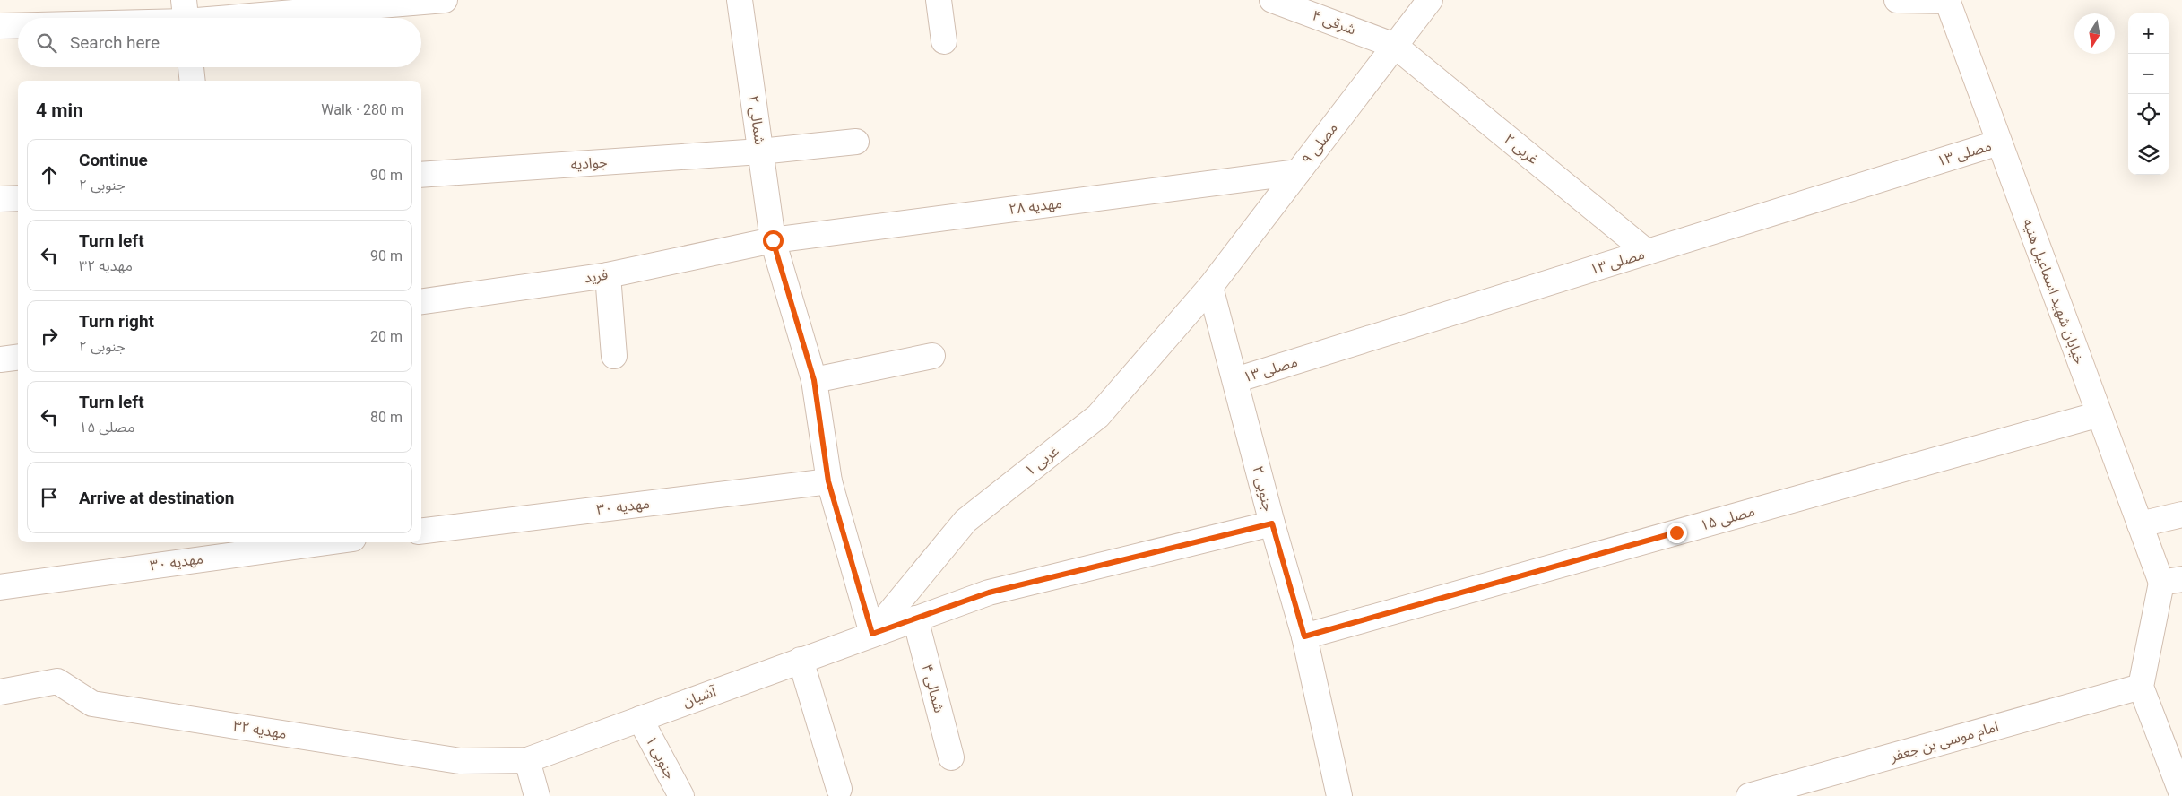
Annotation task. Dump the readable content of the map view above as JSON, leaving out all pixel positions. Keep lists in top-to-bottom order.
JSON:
{
  "streets": {
    "street": [
      "۴ شرقی",
      "۲ شمالی",
      "مصلی ۹",
      "۲ غربی",
      "مصلی ۱۳",
      "جوادیه",
      "مهدیه ۲۸",
      "فرید",
      "خیابان شهید اسماعیل هنیه",
      "۱ غربی",
      "جنوبی ۲",
      "مهدیه ۳۰",
      "مصلی ۱۵",
      "شمالی ۴",
      "آشیان",
      "مهدیه ۳۲",
      "امام موسی بن جعفر",
      "جنوبی ۱"
    ]
  },
  "crossings": [
    ["۴ شرقی", "مصلی ۹"],
    ["۴ شرقی", "۲ غربی"],
    ["۲ شمالی", "جوادیه"],
    ["۲ شمالی", "مهدیه ۲۸"],
    ["۲ شمالی", "فرید"],
    ["۲ شمالی", "۱ غربی"],
    ["۲ شمالی", "مهدیه ۳۰"],
    ["۲ شمالی", "آشیان"],
    ["مصلی ۹", "۲ غربی"],
    ["مصلی ۹", "مهدیه ۲۸"],
    ["مصلی ۹", "۱ غربی"],
    ["مصلی ۹", "جنوبی ۲"],
    ["۲ غربی", "مصلی ۱۳"],
    ["مصلی ۱۳", "خیابان شهید اسماعیل هنیه"],
    ["مصلی ۱۳", "جنوبی ۲"],
    ["مهدیه ۲۸", "فرید"],
    ["خیابان شهید اسماعیل هنیه", "مصلی ۱۵"],
    ["۱ غربی", "جنوبی ۲"],
    ["۱ غربی", "آشیان"],
    ["جنوبی ۲", "مصلی ۱۵"],
    ["آشیان", "مهدیه ۳۲"],
    ["آشیان", "جنوبی ۱"]
  ],
  "north": "bottom",
  "page": {
    "map_buttons": ["+", "−"],
    "search": "Search here",
    "heading": ["4 min", "Walk · 280 m"],
    "list": [
      ["Continue", "۲ جنوبی", "90 m"],
      ["Turn left", "مهدیه ۳۲", "90 m"],
      ["Turn right", "جنوبی ۲", "20 m"],
      ["Turn left", "مصلی ۱۵", "80 m"],
      "Arrive at destination"
    ]
  }
}
